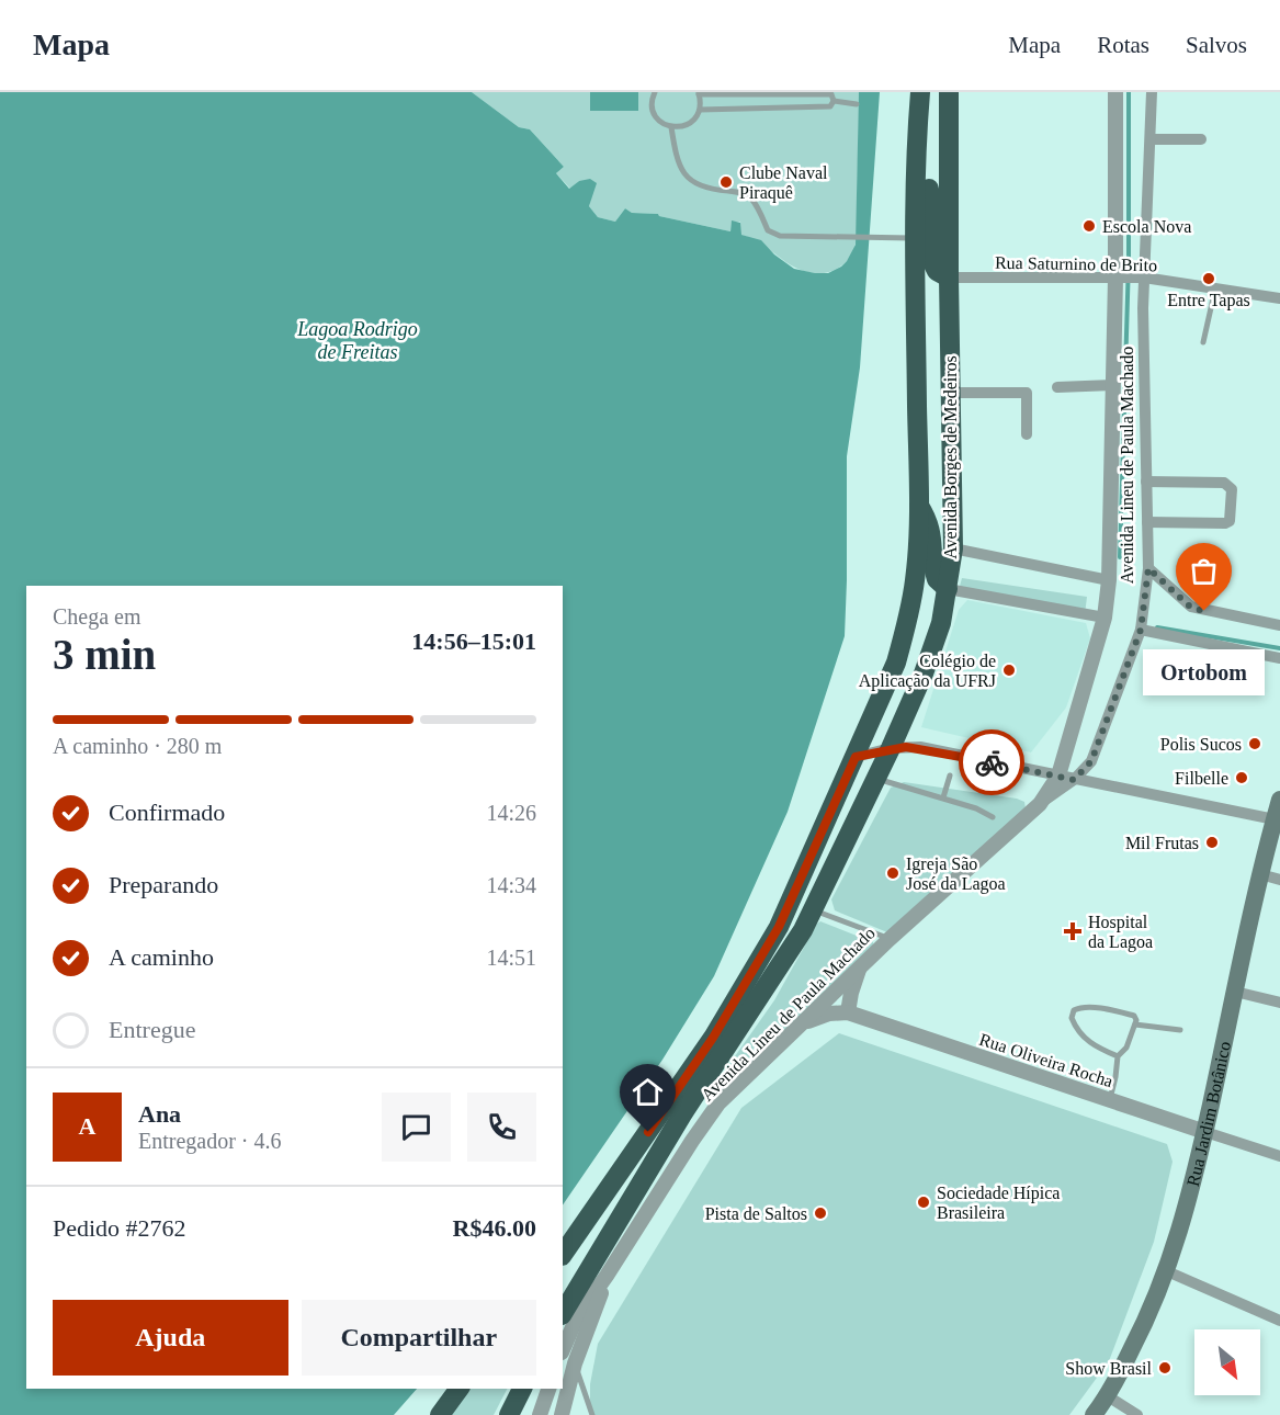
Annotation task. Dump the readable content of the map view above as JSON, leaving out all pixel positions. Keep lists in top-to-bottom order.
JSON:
{
  "streets": {
    "highway": ["Avenida Borges de Medeiros"],
    "main road": ["Rua Jardim Botânico"],
    "street": ["Rua Saturnino de Brito", "Avenida Lineu de Paula Machado", "Rua Oliveira Rocha"]
  },
  "crossings": [
    ["Rua Saturnino de Brito", "Avenida Borges de Medeiros"],
    ["Rua Saturnino de Brito", "Avenida Lineu de Paula Machado"],
    ["Avenida Lineu de Paula Machado", "Rua Oliveira Rocha"],
    ["Rua Oliveira Rocha", "Rua Jardim Botânico"]
  ],
  "water": ["Lagoa Rodrigo de Freitas"],
  "places": {
    "other": [
      "Clube Naval Piraquê",
      "Escola Nova",
      "Entre Tapas",
      "Ortobom",
      "Colégio de Aplicação da UFRJ",
      "Polis Sucos",
      "Filbelle",
      "Mil Frutas",
      "Igreja São José da Lagoa",
      "Sociedade Hípica Brasileira",
      "Pista de Saltos",
      "Show Brasil"
    ],
    "health": ["Hospital da Lagoa"]
  },
  "north": "bottom right",
  "page": {
    "header": "Mapa",
    "nav": ["Mapa", "Rotas", "Salvos"],
    "heading": ["3 min", "Chega em", "14:56–15:01"],
    "panel": [
      "Ana",
      "Entregador · 4.6",
      "Pedido #2762",
      "R$46.00"
    ],
    "bubble": "Ortobom",
    "bar": "A caminho · 280 m",
    "list": [
      ["Confirmado", "14:26"],
      ["Preparando", "14:34"],
      ["A caminho", "14:51"],
      "Entregue"
    ],
    "round": "A",
    "buttons": ["Ajuda", "Compartilhar"]
  }
}
